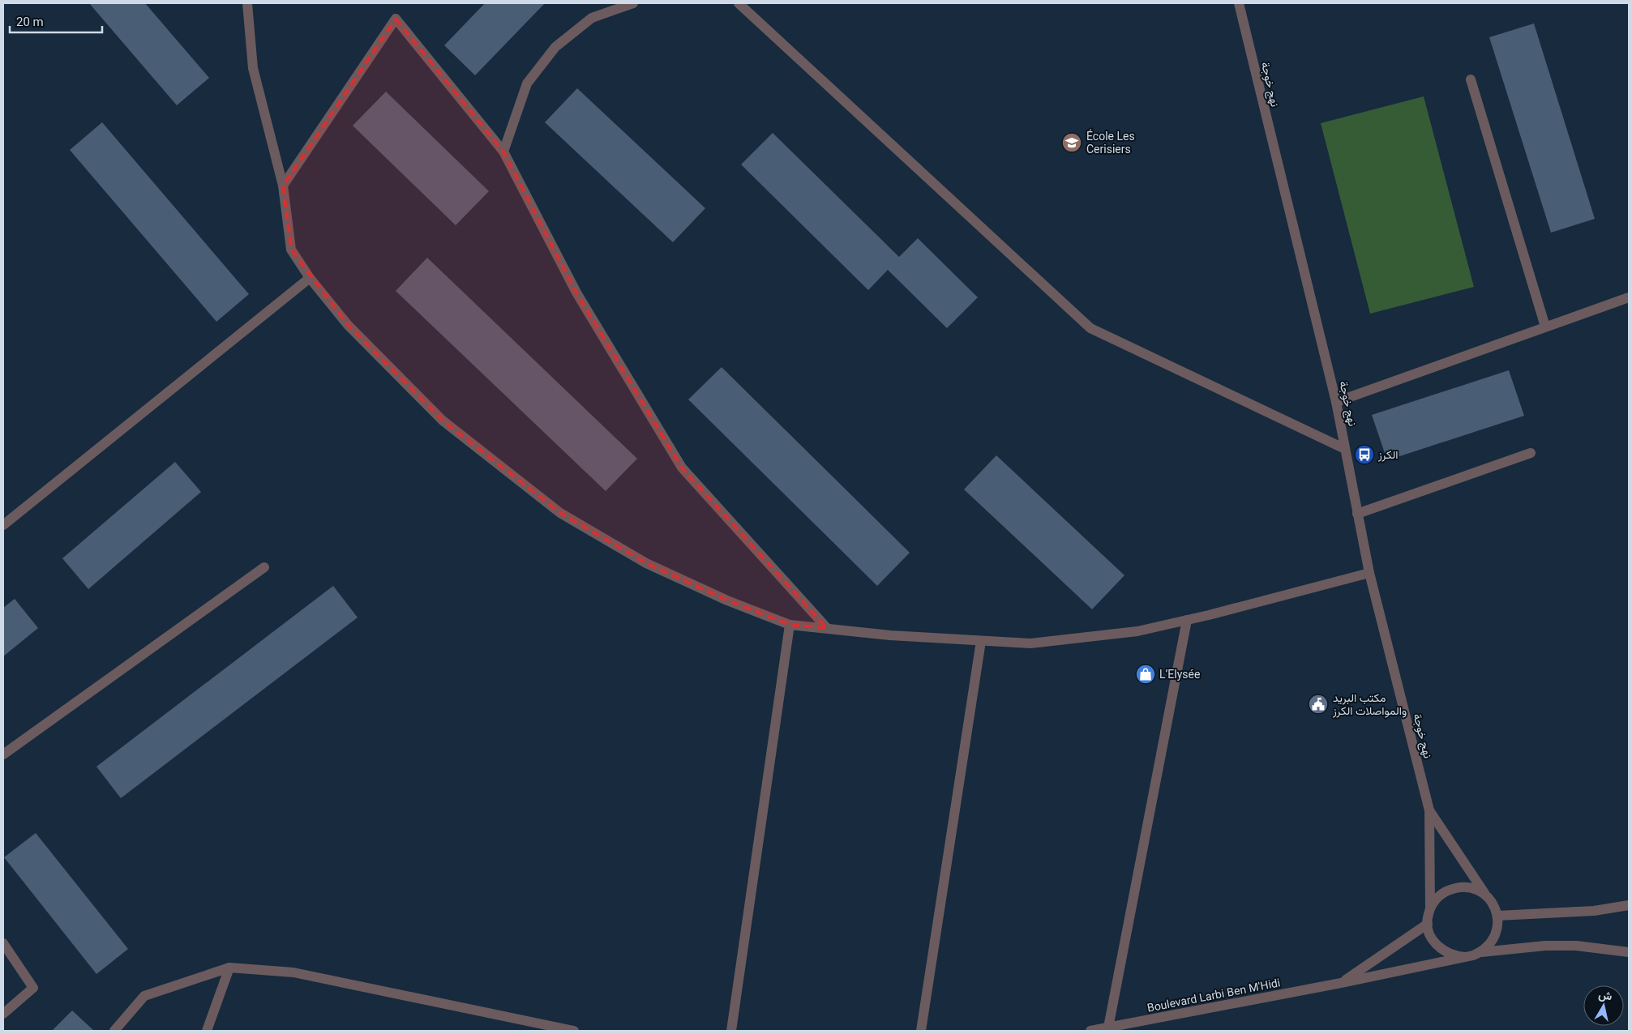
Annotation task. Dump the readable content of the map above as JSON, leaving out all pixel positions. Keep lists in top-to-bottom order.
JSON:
{
  "streets": {
    "street": ["نهج خوجة", "Boulevard Larbi Ben M'Hidi"]
  },
  "crossings": [
    ["نهج خوجة", "Boulevard Larbi Ben M'Hidi"]
  ],
  "places": {
    "school or university": ["École Les Cerisiers"],
    "bus stop": ["الكرز"],
    "shop": ["L’Elysée"],
    "public building": ["مكتب البريد والمواصلات الكرز"]
  },
  "scale_bar": "20 m",
  "north": "top"
}
